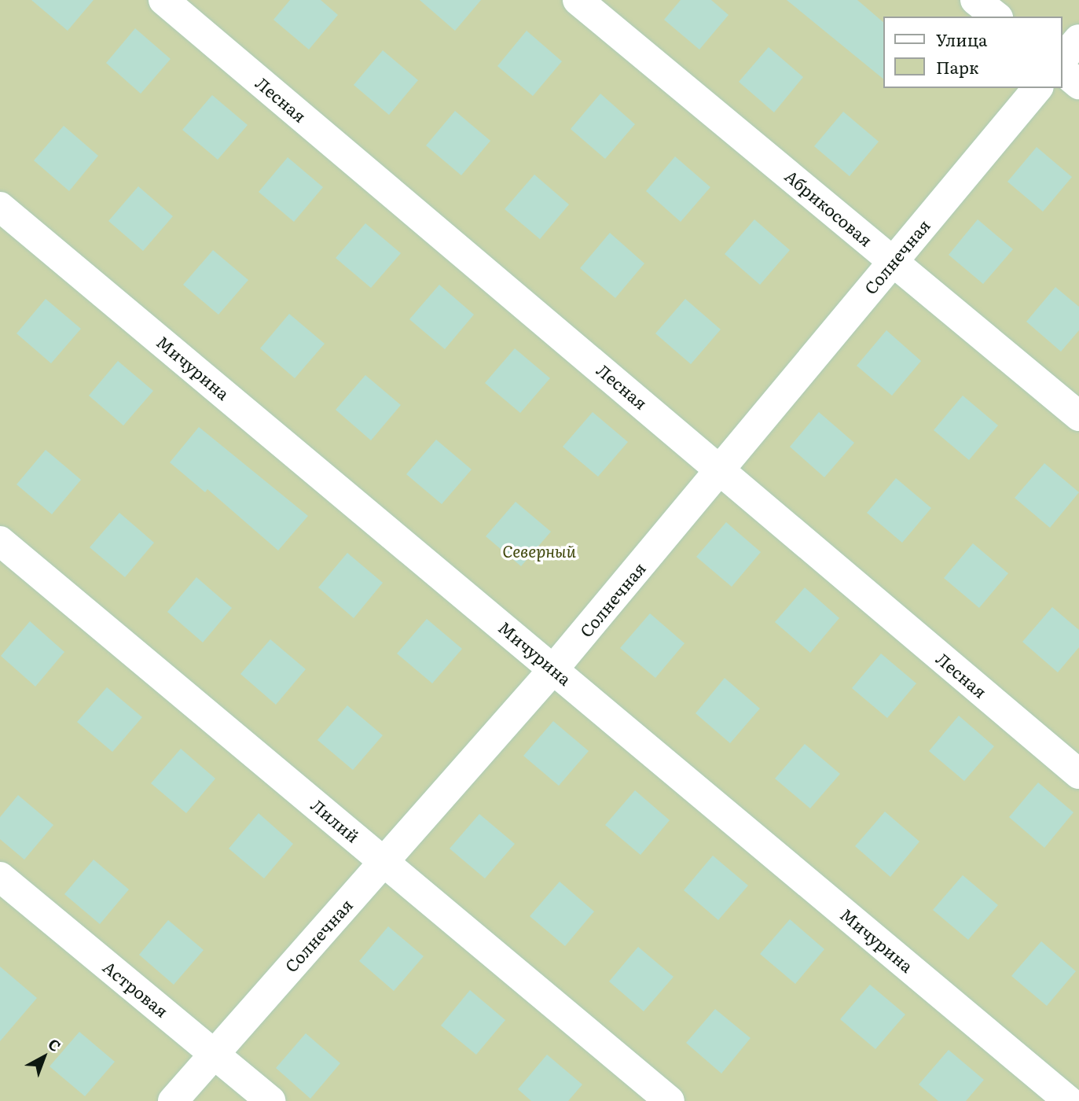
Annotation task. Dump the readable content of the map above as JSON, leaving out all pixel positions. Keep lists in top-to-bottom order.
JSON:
{
  "streets": {
    "street": [
      "Лесная",
      "Абрикосовая",
      "Солнечная",
      "Мичурина",
      "Лилий",
      "Астровая"
    ]
  },
  "crossings": [
    ["Лесная", "Солнечная"],
    ["Абрикосовая", "Солнечная"],
    ["Солнечная", "Мичурина"],
    ["Солнечная", "Лилий"],
    ["Солнечная", "Астровая"]
  ],
  "parks": ["Северный"],
  "legend": ["Улица", "Парк"],
  "north": "top right"
}
